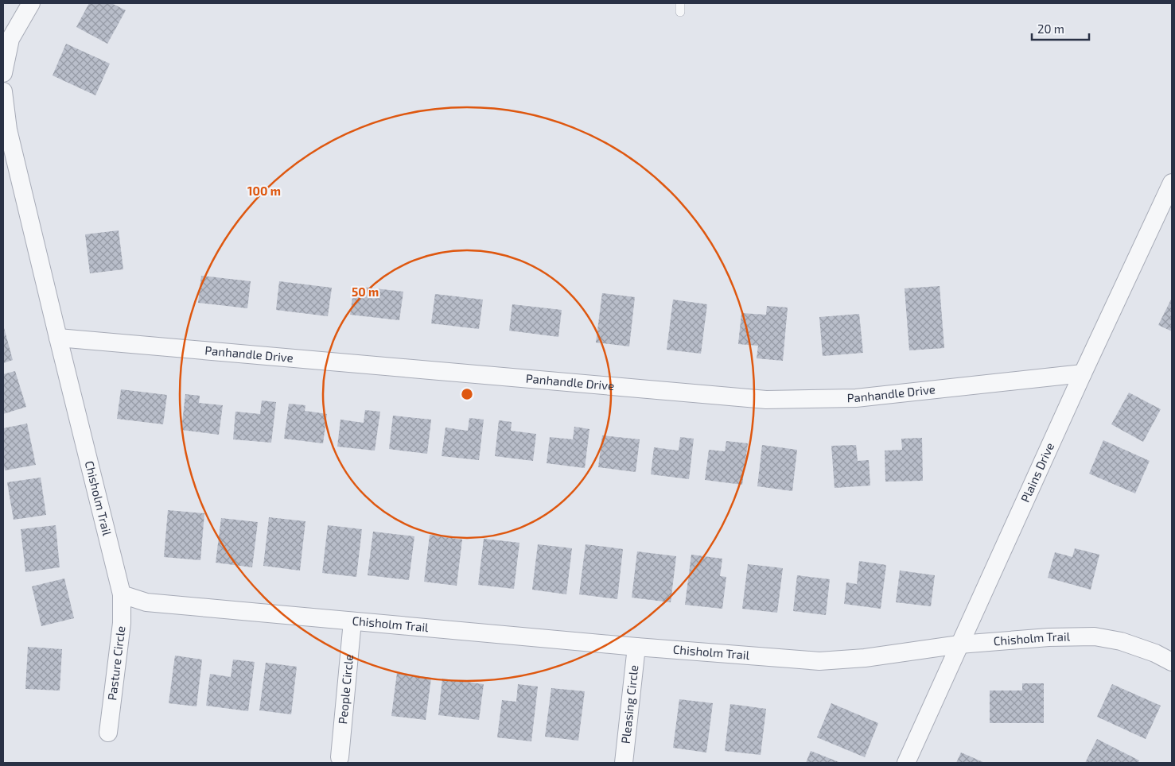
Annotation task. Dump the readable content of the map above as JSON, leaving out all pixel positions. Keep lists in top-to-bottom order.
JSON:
{
  "streets": {
    "street": [
      "Panhandle Drive",
      "Plains Drive",
      "Chisholm Trail",
      "Pasture Circle",
      "People Circle",
      "Pleasing Circle"
    ]
  },
  "crossings": [
    ["Panhandle Drive", "Plains Drive"],
    ["Panhandle Drive", "Chisholm Trail"],
    ["Plains Drive", "Chisholm Trail"],
    ["Chisholm Trail", "Pasture Circle"],
    ["Chisholm Trail", "People Circle"],
    ["Chisholm Trail", "Pleasing Circle"]
  ],
  "scale_bar": "20 m",
  "rings": ["100 m", "50 m"]
}
